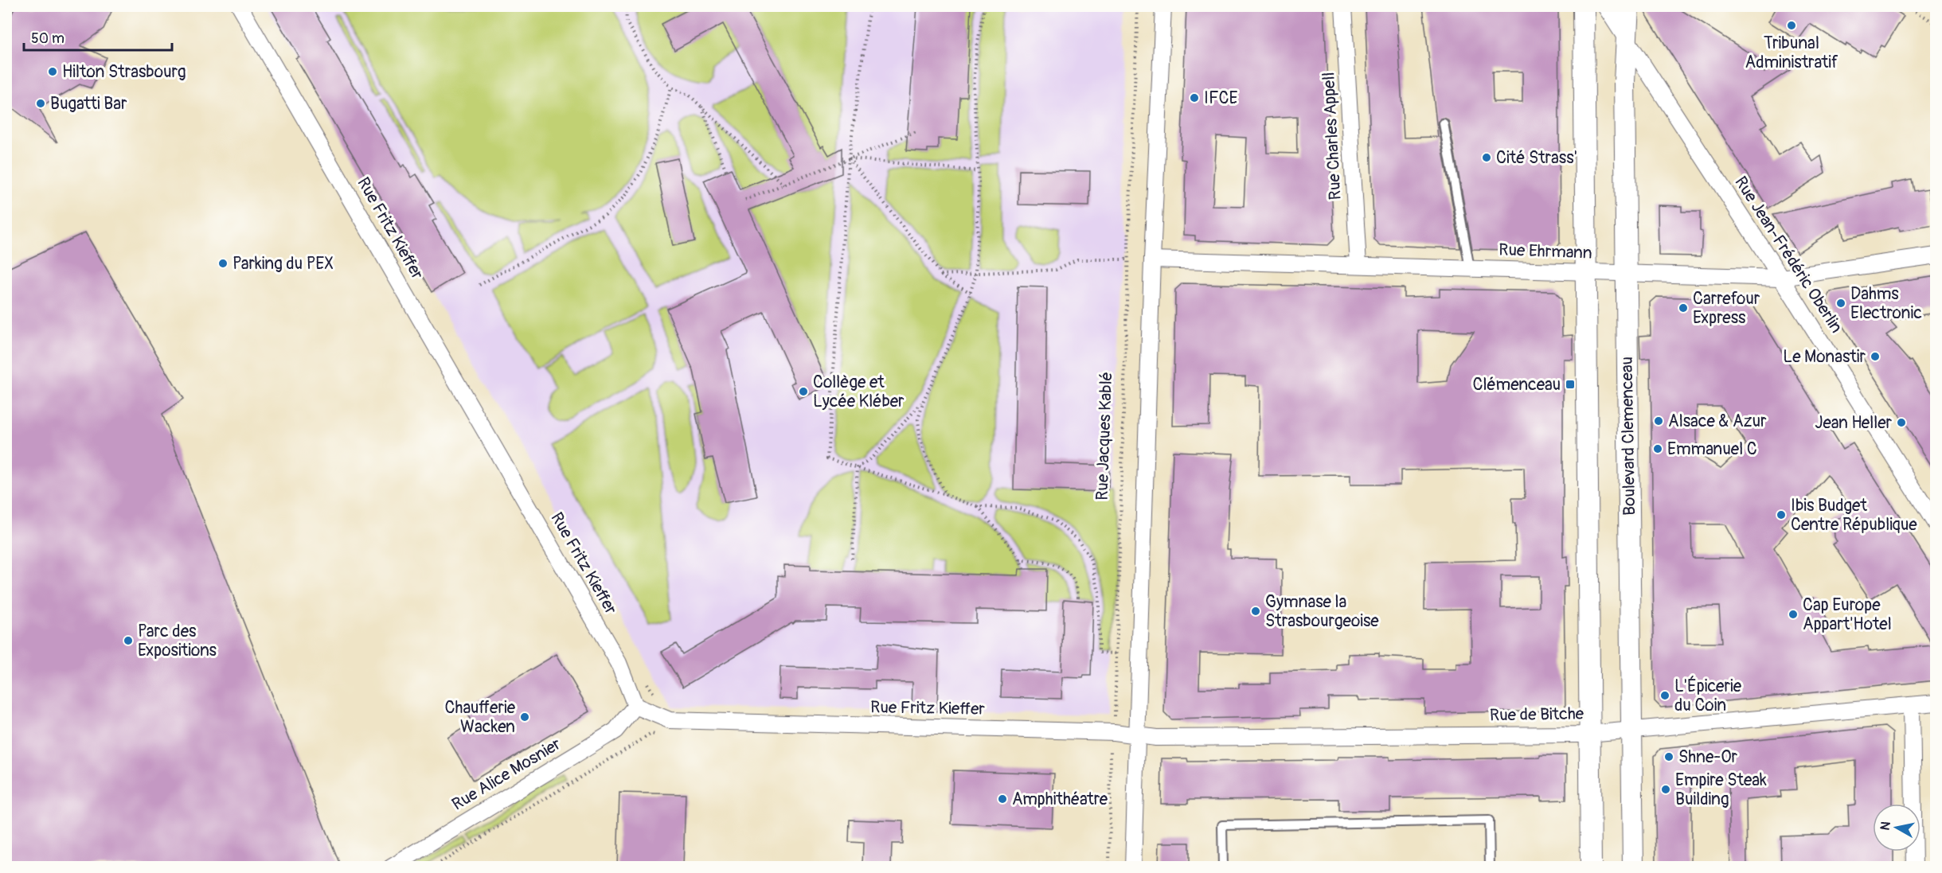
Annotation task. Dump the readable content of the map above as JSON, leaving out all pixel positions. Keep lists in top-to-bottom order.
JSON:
{
  "streets": {
    "street": [
      "Rue Charles Appell",
      "Rue Fritz Kieffer",
      "Rue Ehrmann",
      "Rue Jean-Frédéric Oberlin",
      "Boulevard Clemenceau",
      "Rue de Bitche",
      "Rue Alice Mosnier"
    ],
    "path": ["Rue Jacques Kablé"]
  },
  "crossings": [
    ["Rue Charles Appell", "Rue Ehrmann"],
    ["Rue Fritz Kieffer", "Rue Jacques Kablé"],
    ["Rue Fritz Kieffer", "Rue de Bitche"],
    ["Rue Fritz Kieffer", "Rue Alice Mosnier"],
    ["Rue Ehrmann", "Rue Jean-Frédéric Oberlin"],
    ["Rue Ehrmann", "Boulevard Clemenceau"],
    ["Rue Jean-Frédéric Oberlin", "Boulevard Clemenceau"],
    ["Boulevard Clemenceau", "Rue de Bitche"]
  ],
  "places": {
    "other": [
      "Tribunal Administratif",
      "Hilton Strasbourg",
      "IFCE",
      "Bugatti Bar",
      "Cité Strass'",
      "Parking du PEX",
      "Dahms Electronic",
      "Carrefour Express",
      "Le Monastir",
      "Collège et Lycée Kléber",
      "Alsace & Azur",
      "Jean Heller",
      "Emmanuel C",
      "Ibis Budget Centre République",
      "Gymnase la Strasbourgeoise",
      "Cap Europe Appart'Hotel",
      "Parc des Expositions",
      "L'Épicerie du Coin",
      "Chaufferie Wacken",
      "Shne-Or",
      "Empire Steak Building",
      "Amphithéatre"
    ],
    "transit": ["Clémenceau"]
  },
  "scale_bar": "50 m",
  "north": "left"
}
